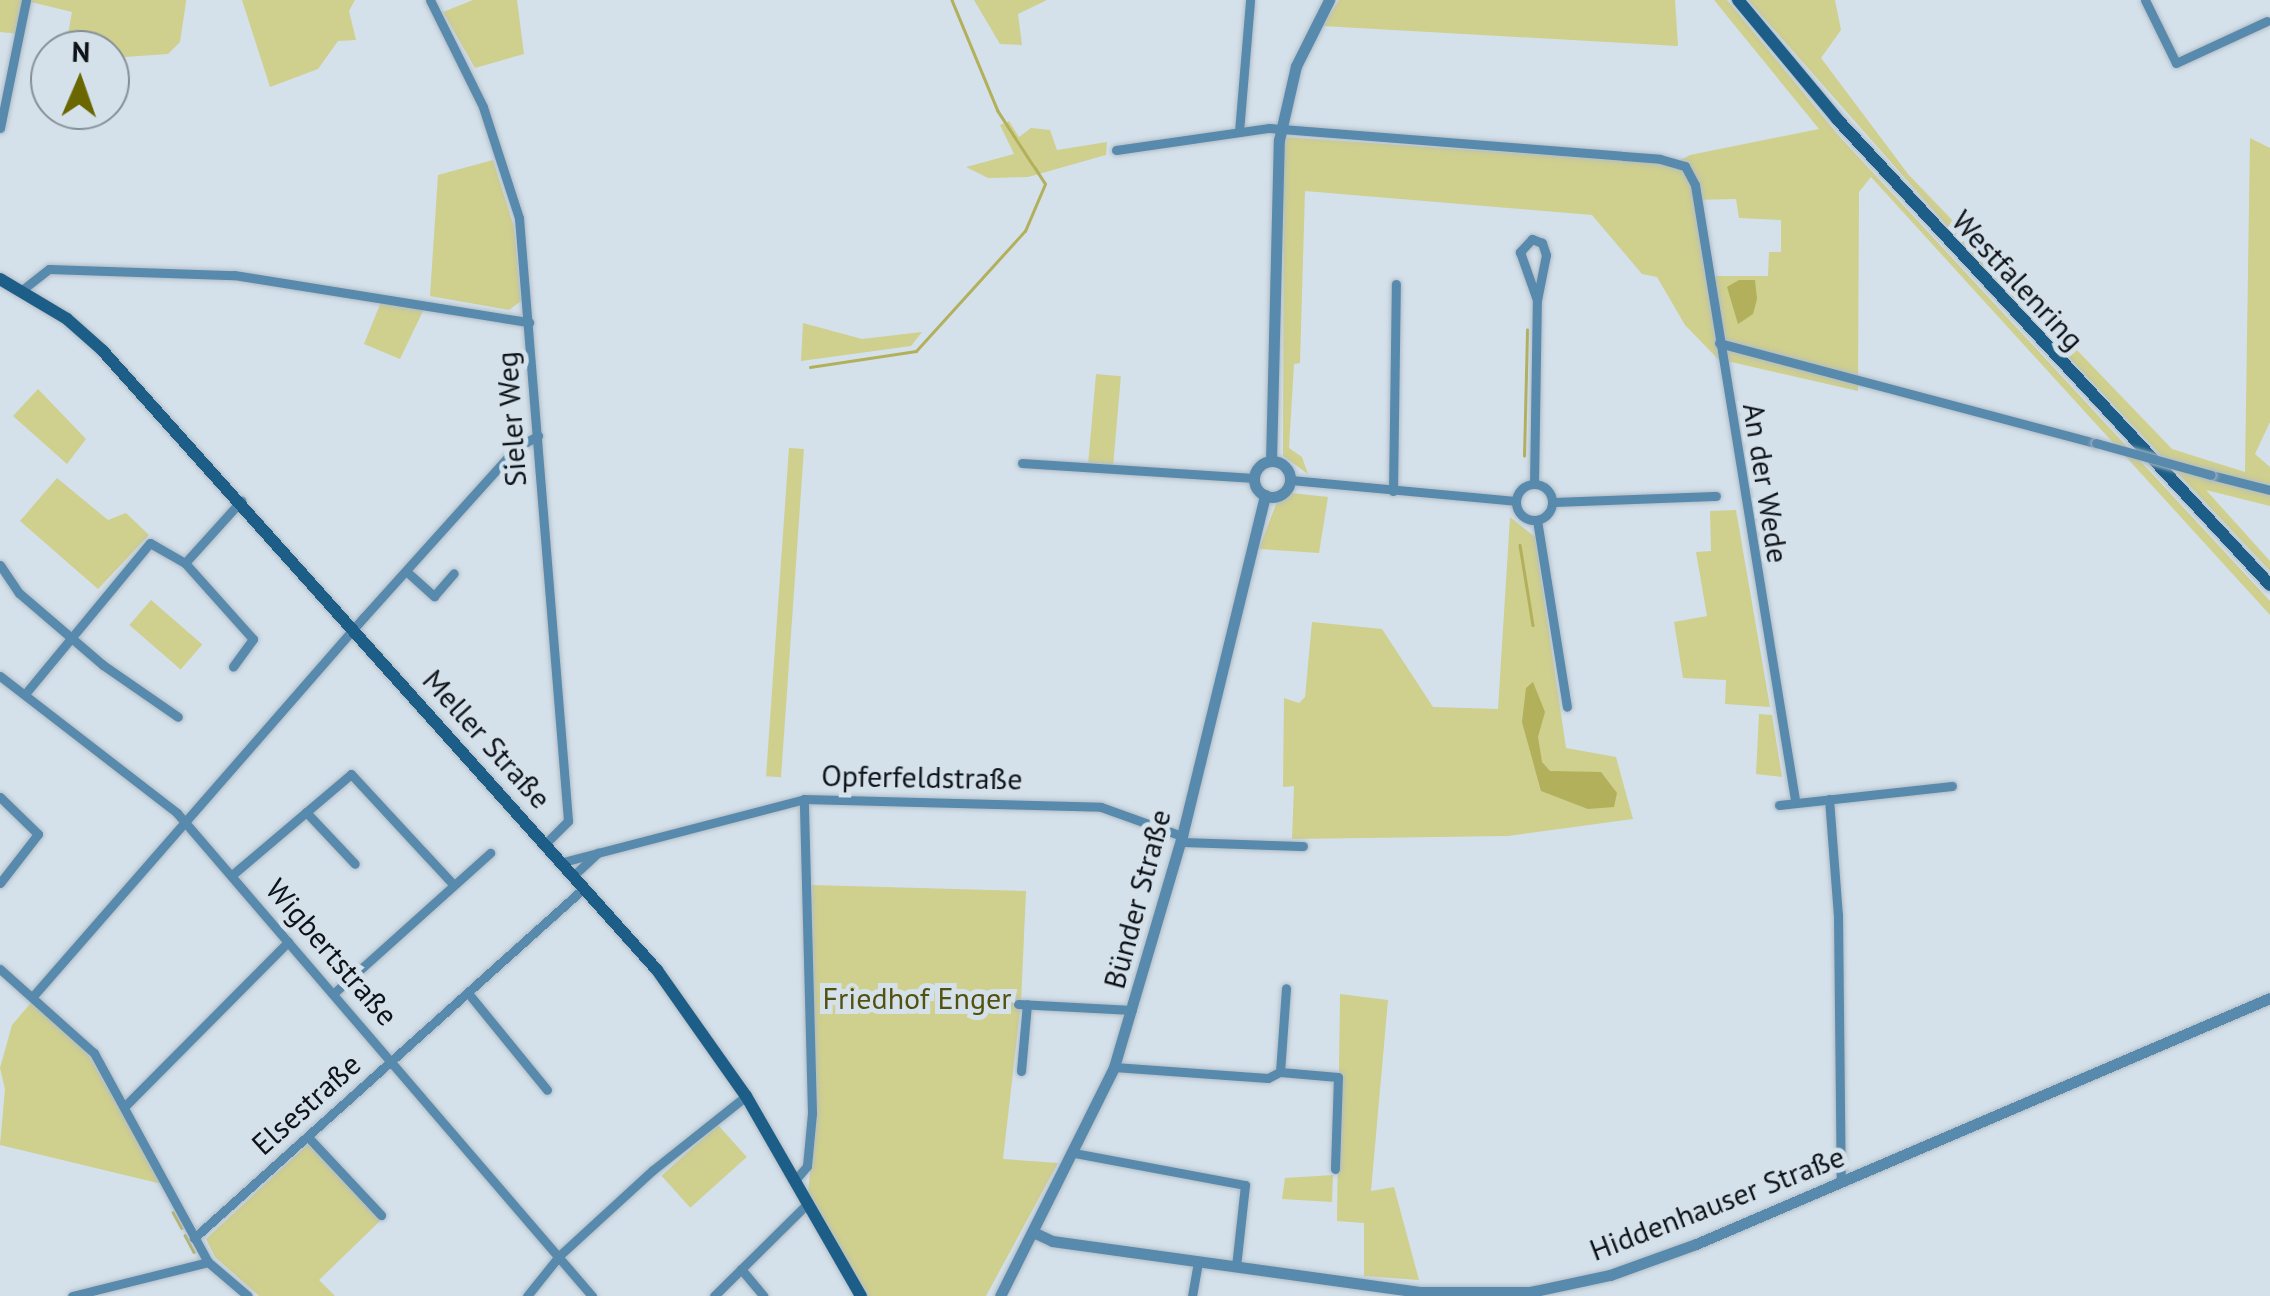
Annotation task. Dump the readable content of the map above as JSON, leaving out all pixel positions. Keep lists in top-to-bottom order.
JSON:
{
  "streets": {
    "main road": ["Westfalenring", "Meller Straße"],
    "street": [
      "Sieler Weg",
      "An der Wede",
      "Opferfeldstraße",
      "Bünder Straße",
      "Wigbertstraße",
      "Elsestraße",
      "Hiddenhauser Straße"
    ]
  },
  "crossings": [
    ["Sieler Weg", "Meller Straße"],
    ["Meller Straße", "Opferfeldstraße"],
    ["Meller Straße", "Elsestraße"],
    ["Opferfeldstraße", "Bünder Straße"],
    ["Bünder Straße", "Hiddenhauser Straße"],
    ["Wigbertstraße", "Elsestraße"]
  ],
  "parks": ["Friedhof Enger"],
  "north": "top"
}
